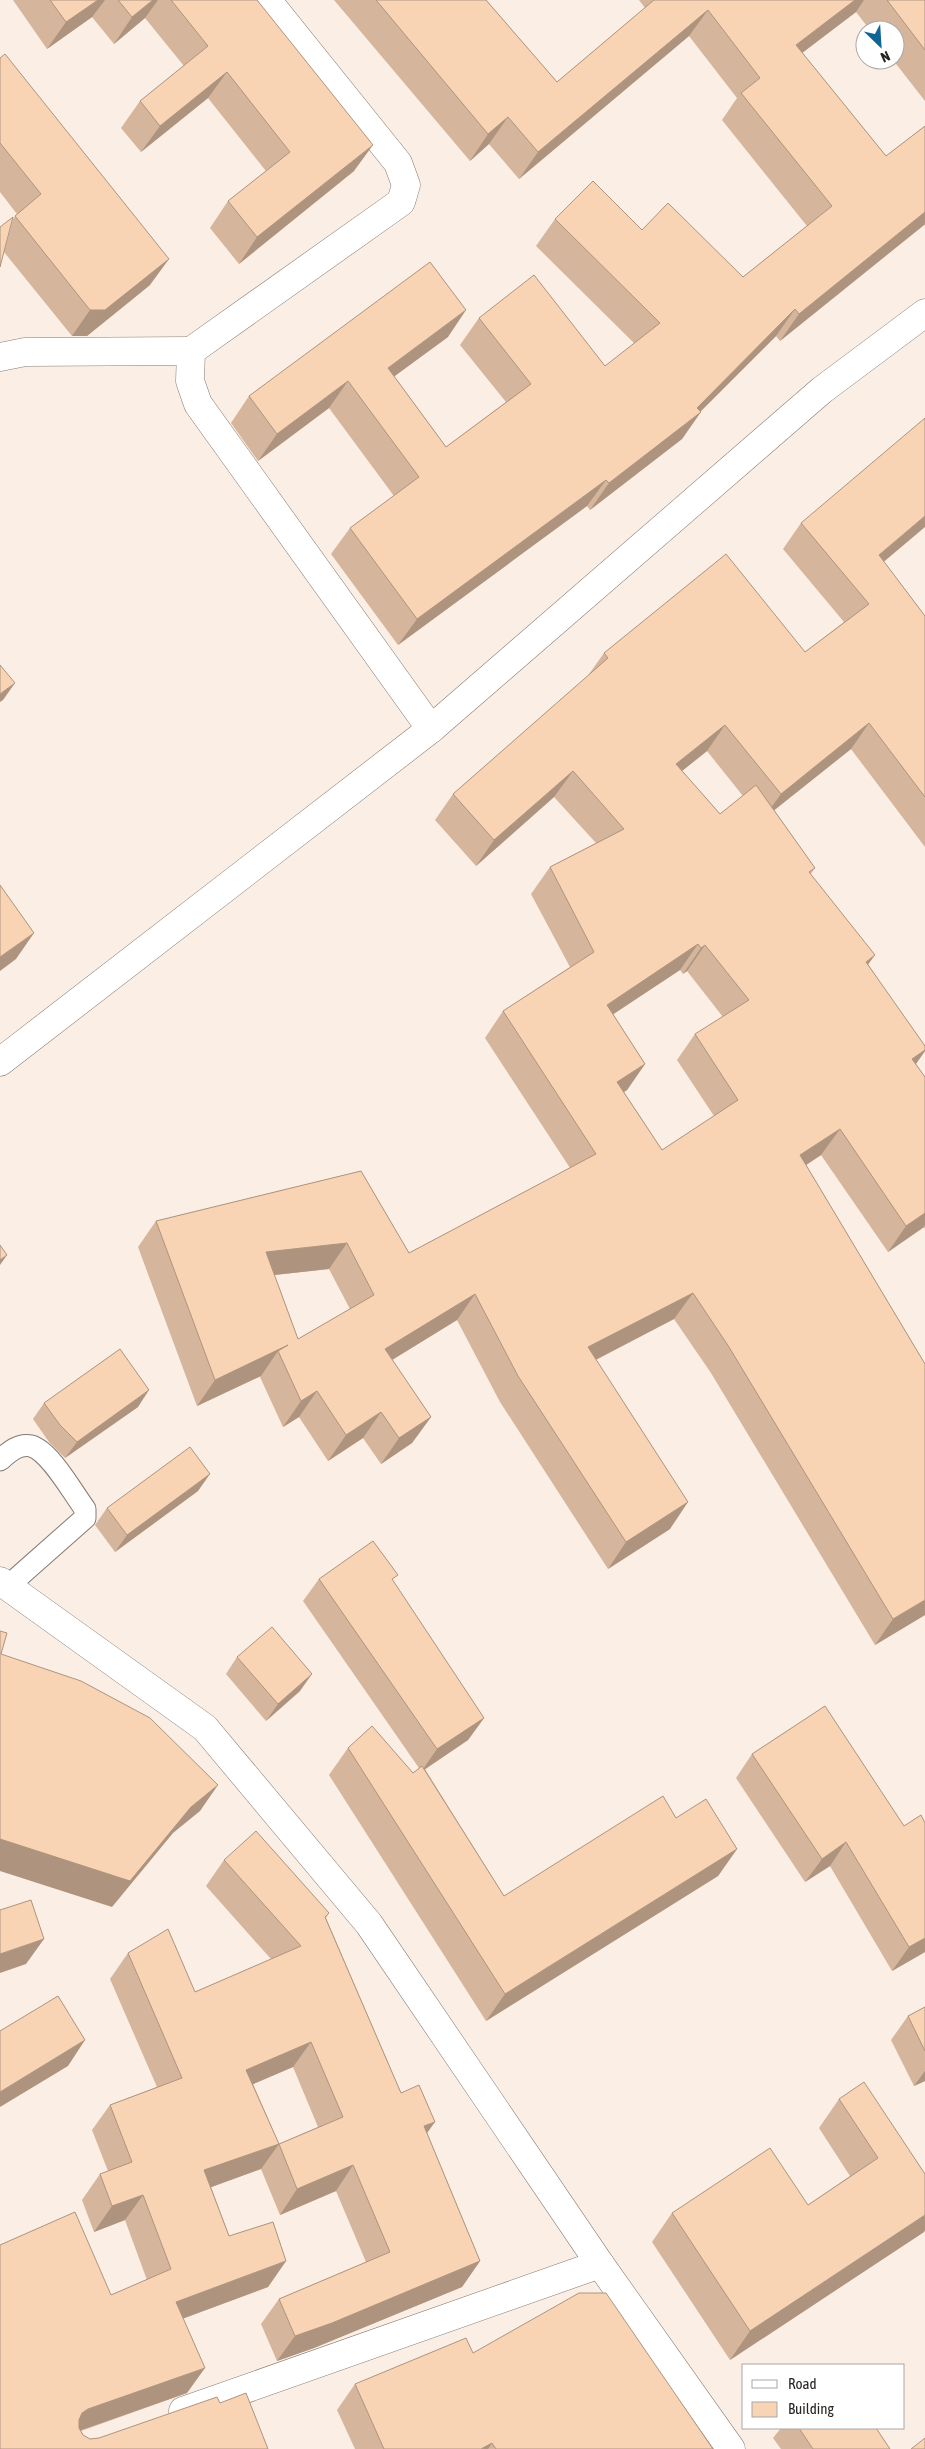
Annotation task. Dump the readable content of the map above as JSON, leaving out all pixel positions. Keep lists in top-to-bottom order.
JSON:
{
  "legend": ["Road", "Building"],
  "north": "bottom right"
}
